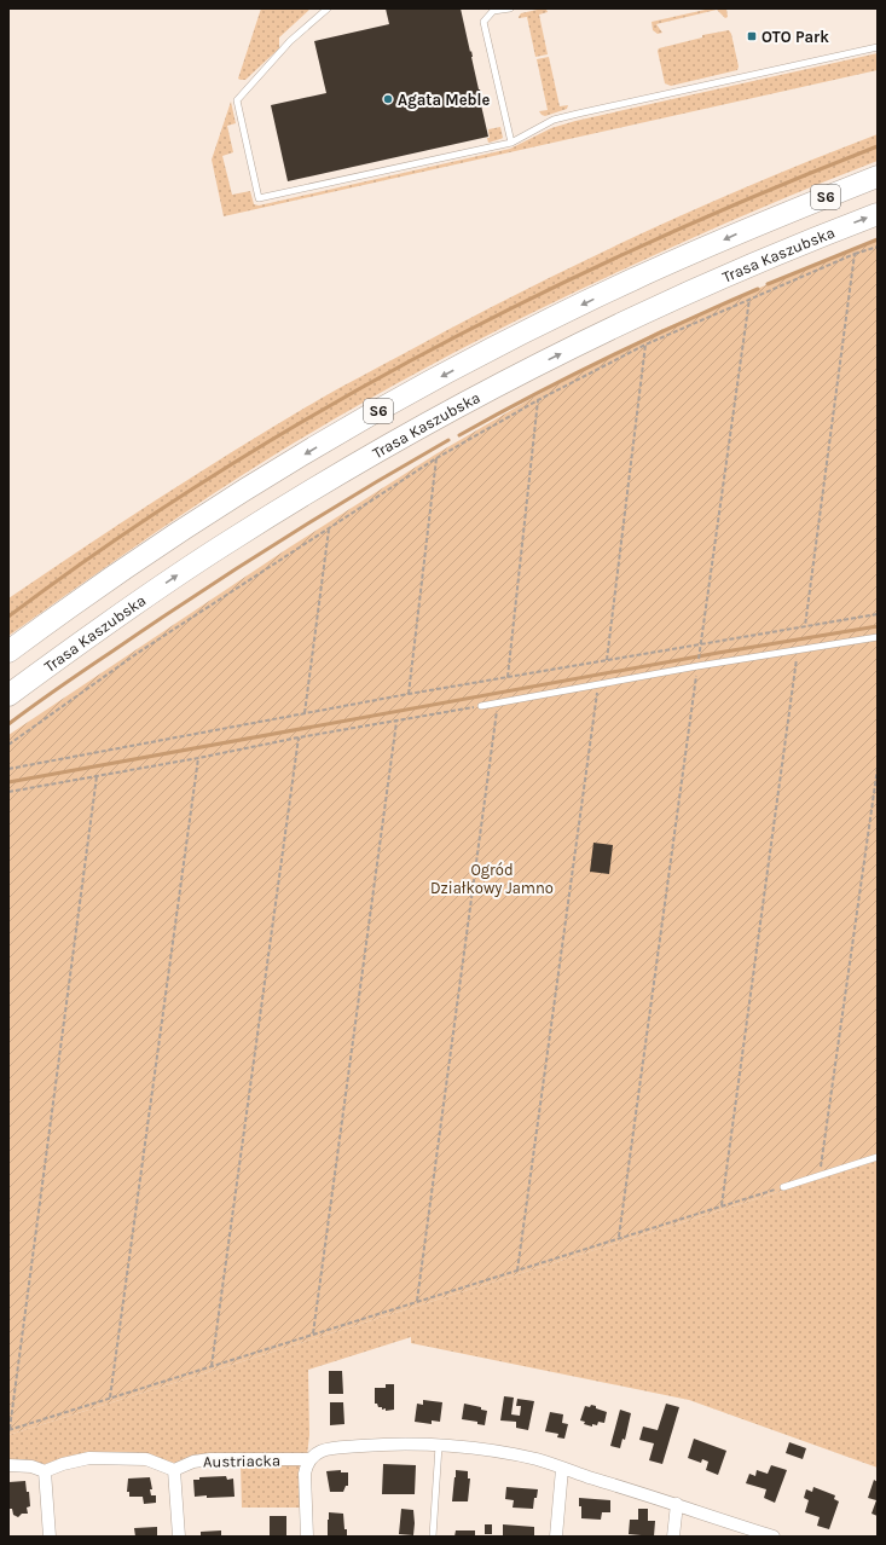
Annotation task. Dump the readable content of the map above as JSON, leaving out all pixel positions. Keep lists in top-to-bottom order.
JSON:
{
  "streets": {
    "highway": ["S6", "Trasa Kaszubska"],
    "street": ["Austriacka"]
  },
  "parks": ["Ogród Działkowy Jamno"],
  "places": {
    "transit": ["OTO Park"],
    "other": ["Agata Meble"]
  }
}
